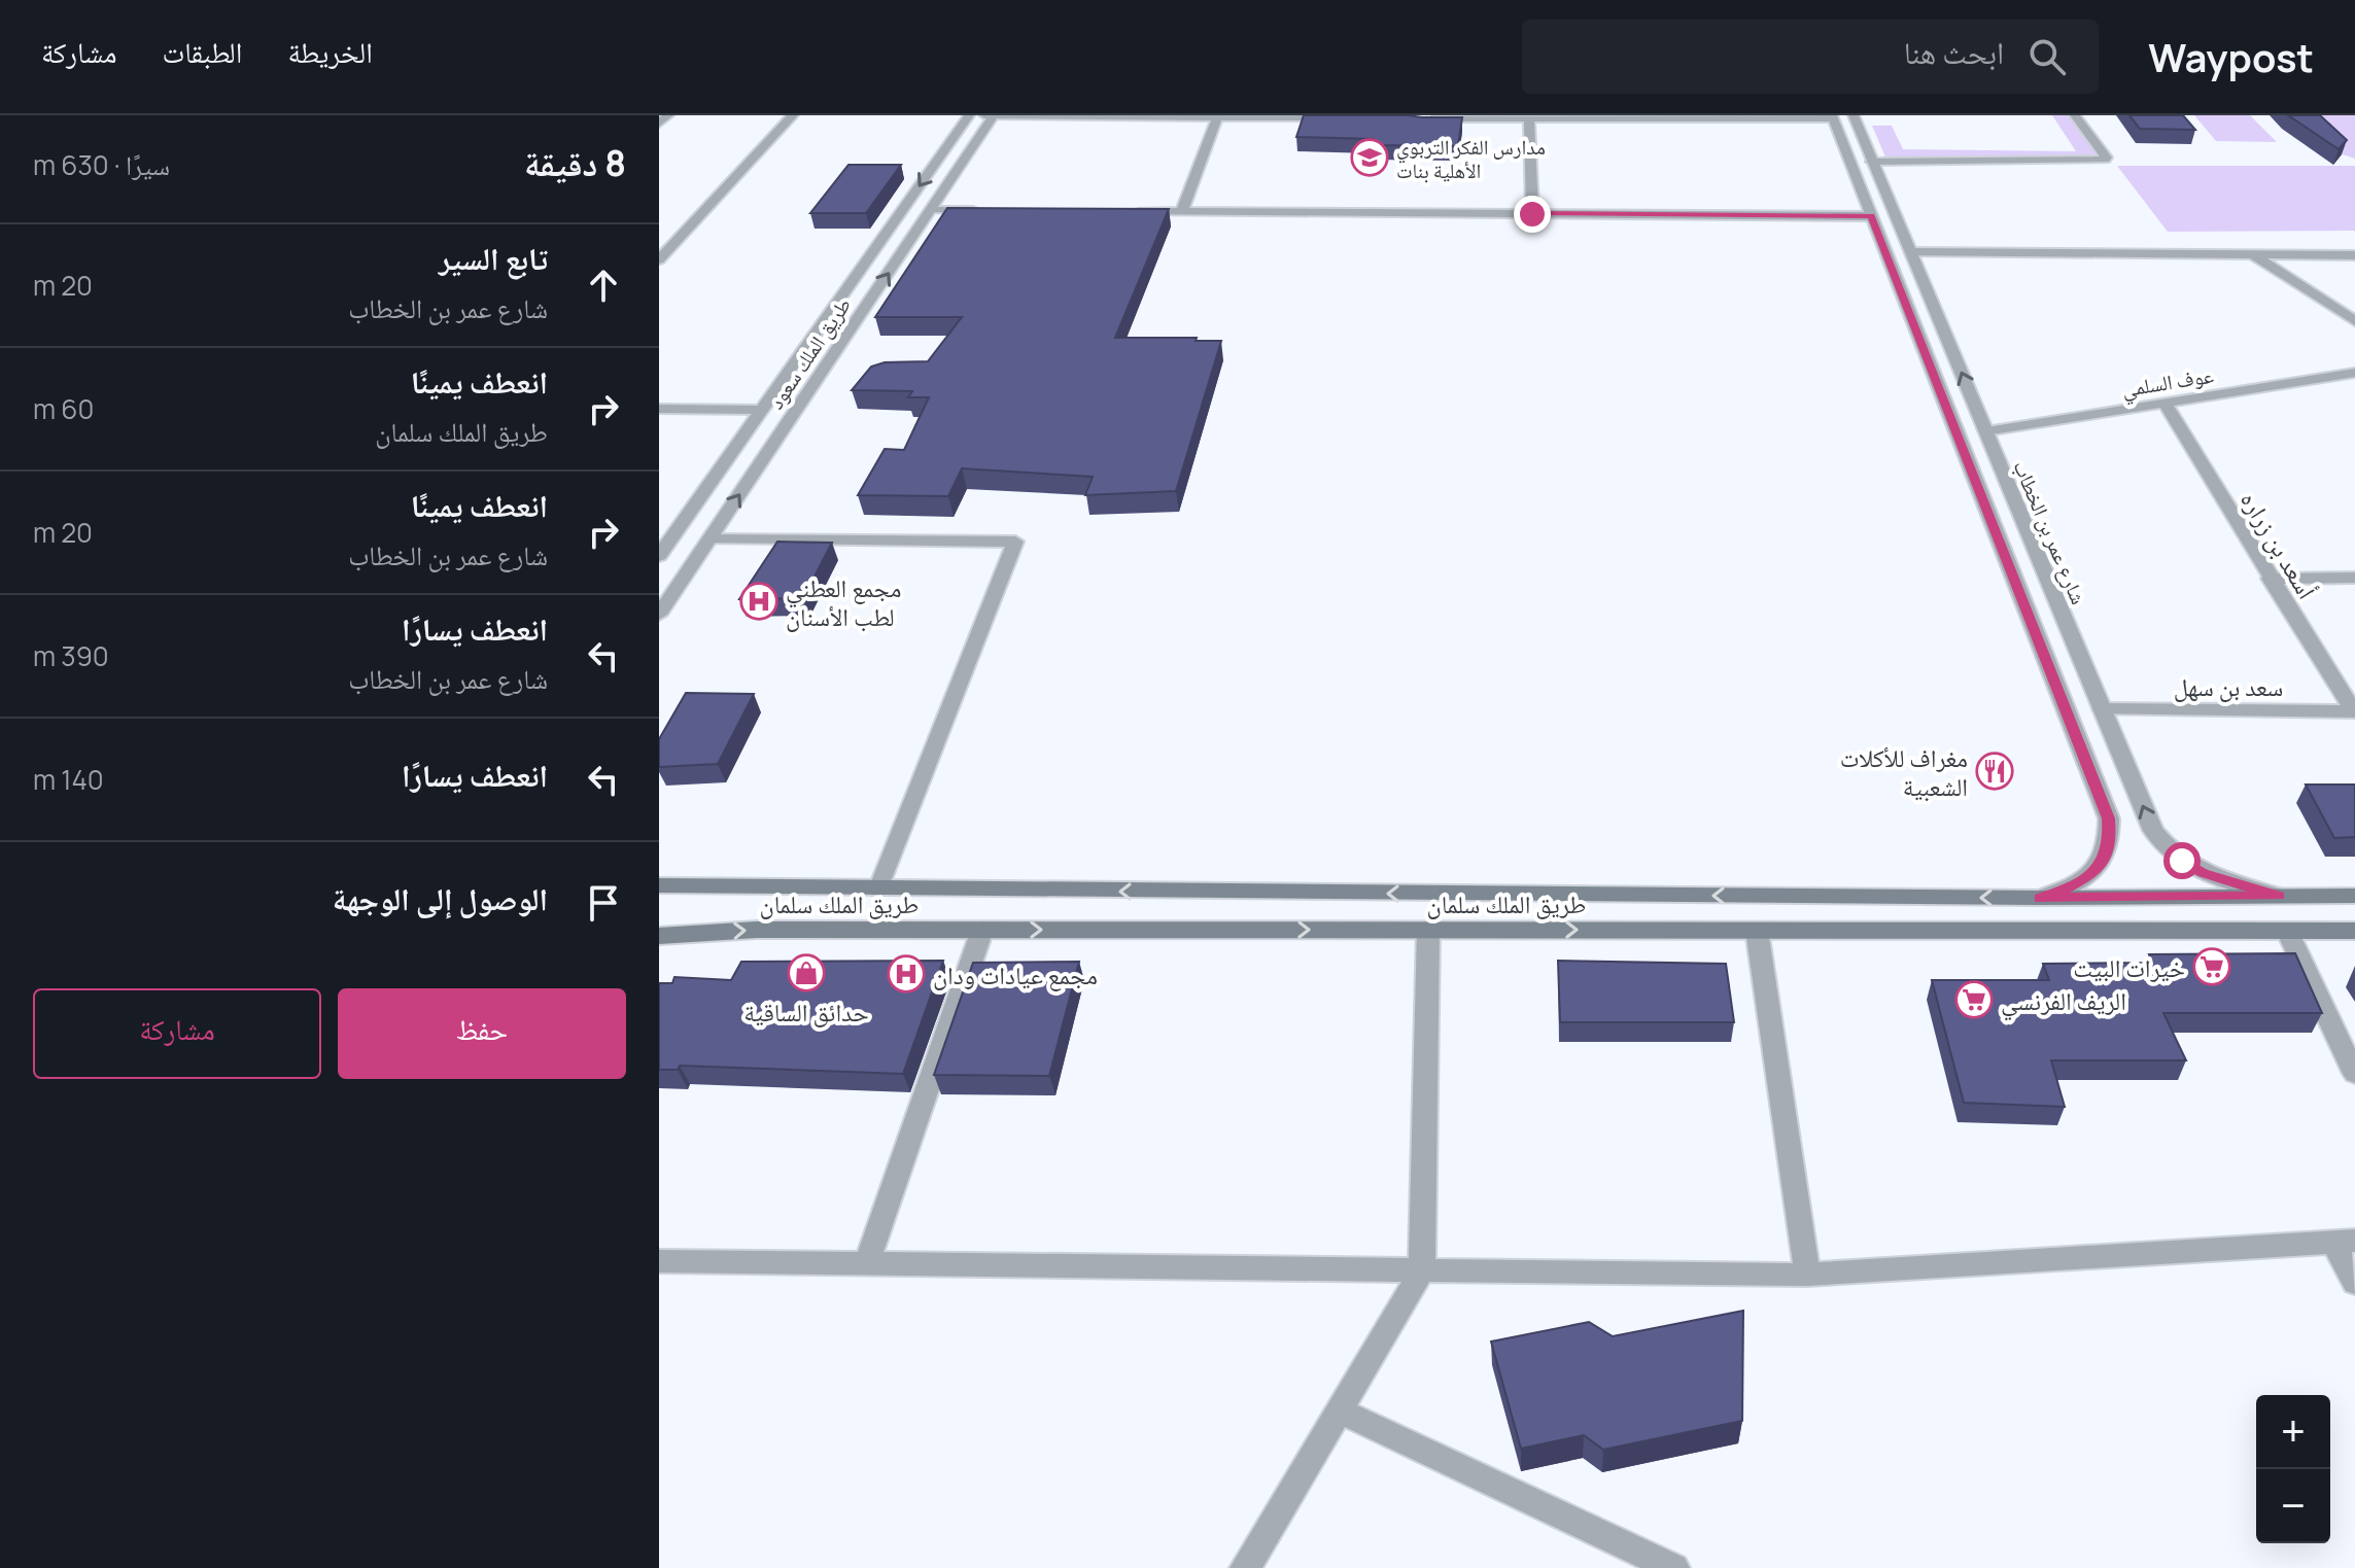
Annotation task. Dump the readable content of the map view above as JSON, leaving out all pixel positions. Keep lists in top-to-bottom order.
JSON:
{
  "streets": {
    "main road": ["طريق الملك سلمان"],
    "street": [
      "طريق الملك سعود",
      "عوف السلمي",
      "شارع عمر بن الخطاب",
      "أسعد بن زراره",
      "سعد بن سهل"
    ]
  },
  "crossings": [
    ["عوف السلمي", "شارع عمر بن الخطاب"],
    ["عوف السلمي", "أسعد بن زراره"],
    ["شارع عمر بن الخطاب", "سعد بن سهل"],
    ["شارع عمر بن الخطاب", "طريق الملك سلمان"],
    ["أسعد بن زراره", "سعد بن سهل"]
  ],
  "places": {
    "school or university": ["مدارس الفكر التربوي الأهلية بنات"],
    "hospital": ["مجمع العطني لطب الأسنان", "مجمع عيادات ودان"],
    "restaurant": ["مغراف للأكلات الشعبية"],
    "supermarket": ["خيرات البيت", "الريف الفرنسي"],
    "shop": ["حدائق الساقية"]
  },
  "page": {
    "header": "Waypost",
    "search": "ابحث هنا",
    "nav": ["الخريطة", "الطبقات", "مشاركة"],
    "heading": ["8 دقيقة", "سيرًا · 630 m"],
    "list": [
      ["تابع السير", "شارع عمر بن الخطاب", "20 m"],
      ["انعطف يمينًا", "طريق الملك سلمان", "60 m"],
      ["انعطف يمينًا", "شارع عمر بن الخطاب", "20 m"],
      ["انعطف يسارًا", "شارع عمر بن الخطاب", "390 m"],
      ["انعطف يسارًا", "140 m"],
      "الوصول إلى الوجهة"
    ],
    "buttons": ["حفظ", "مشاركة"],
    "map_buttons": ["+", "−"]
  }
}
